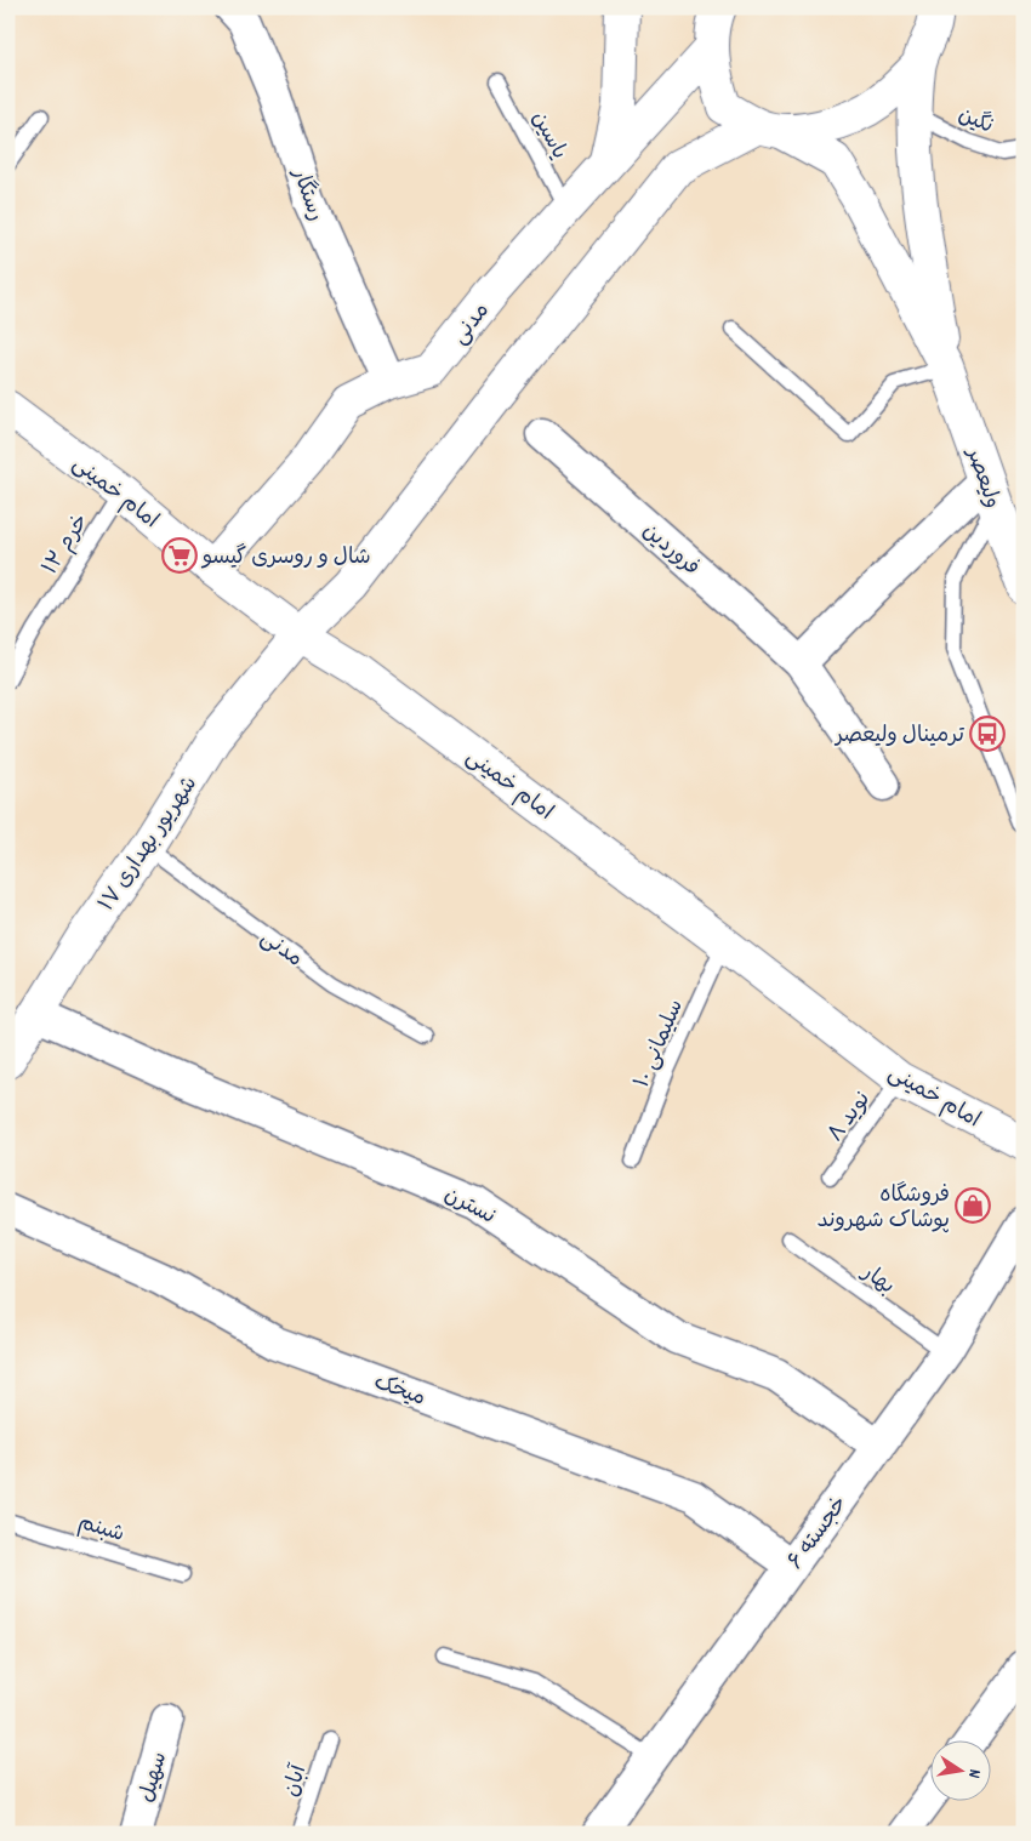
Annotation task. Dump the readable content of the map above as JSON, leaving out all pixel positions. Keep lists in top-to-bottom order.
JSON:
{
  "streets": {
    "main road": [
      "مدنی",
      "ولیعصر",
      "امام خمینی",
      "۱۷ شهریور بهداری"
    ],
    "street": [
      "رستگار",
      "فروردین",
      "نسترن",
      "میخک",
      "خجسته ۶",
      "سهیل"
    ],
    "lane": [
      "نگین",
      "یاسین",
      "خرم ۱۲",
      "سلیمانی ۱۰",
      "نوید ۸",
      "بهار",
      "شبنم",
      "آبان"
    ]
  },
  "crossings": [
    ["یاسین", "مدنی"],
    ["رستگار", "مدنی"],
    ["مدنی", "امام خمینی"],
    ["مدنی", "۱۷ شهریور بهداری"],
    ["امام خمینی", "خرم ۱۲"],
    ["امام خمینی", "۱۷ شهریور بهداری"],
    ["امام خمینی", "سلیمانی ۱۰"],
    ["امام خمینی", "نوید ۸"],
    ["۱۷ شهریور بهداری", "نسترن"],
    ["نسترن", "خجسته ۶"],
    ["بهار", "خجسته ۶"],
    ["میخک", "خجسته ۶"]
  ],
  "places": {
    "supermarket": ["شال و روسری گیسو"],
    "bus stop": ["ترمینال ولیعصر"],
    "shop": ["فروشگاه‌ پوشاک شهروند"]
  },
  "north": "right"
}
